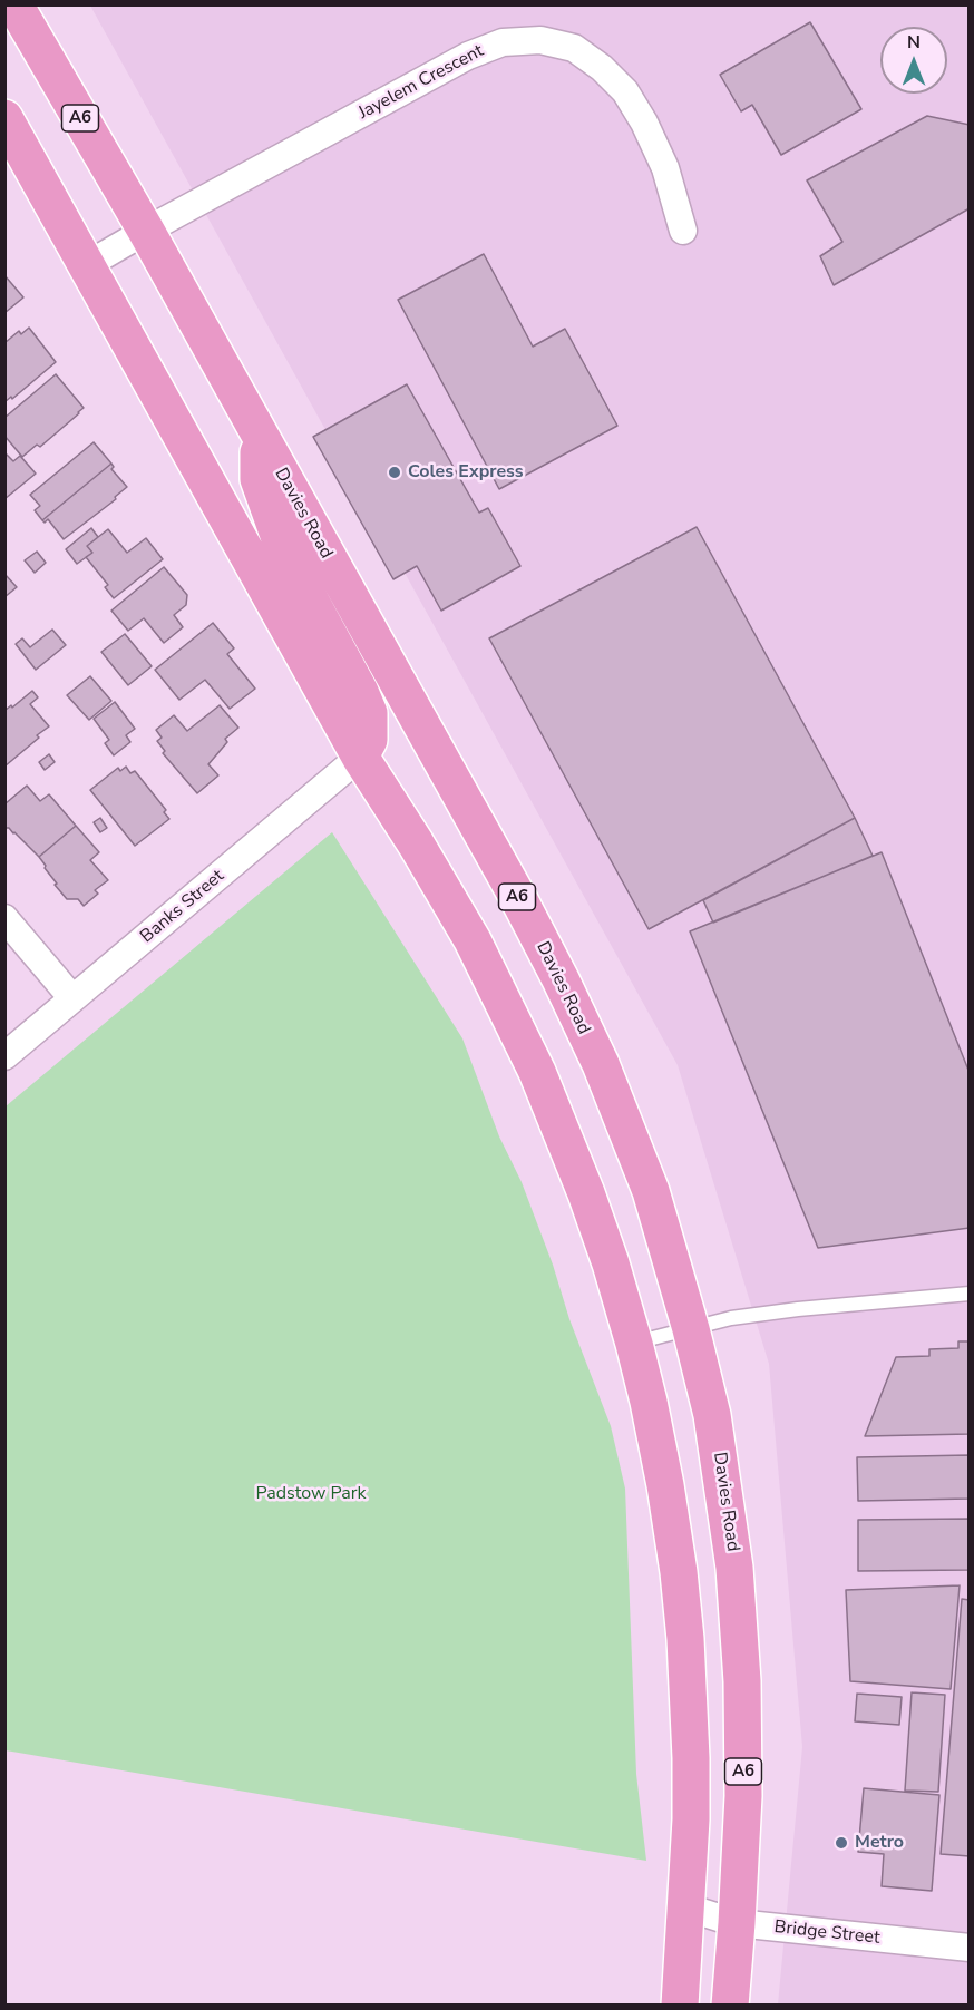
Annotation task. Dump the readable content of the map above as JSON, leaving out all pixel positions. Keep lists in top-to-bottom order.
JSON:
{
  "streets": {
    "highway": ["A6", "Davies Road"],
    "street": ["Jayelem Crescent", "Banks Street", "Bridge Street"]
  },
  "crossings": [
    ["Jayelem Crescent", "Davies Road"],
    ["Davies Road", "Bridge Street"]
  ],
  "parks": ["Padstow Park"],
  "places": ["Coles Express", "Metro"],
  "north": "top"
}
